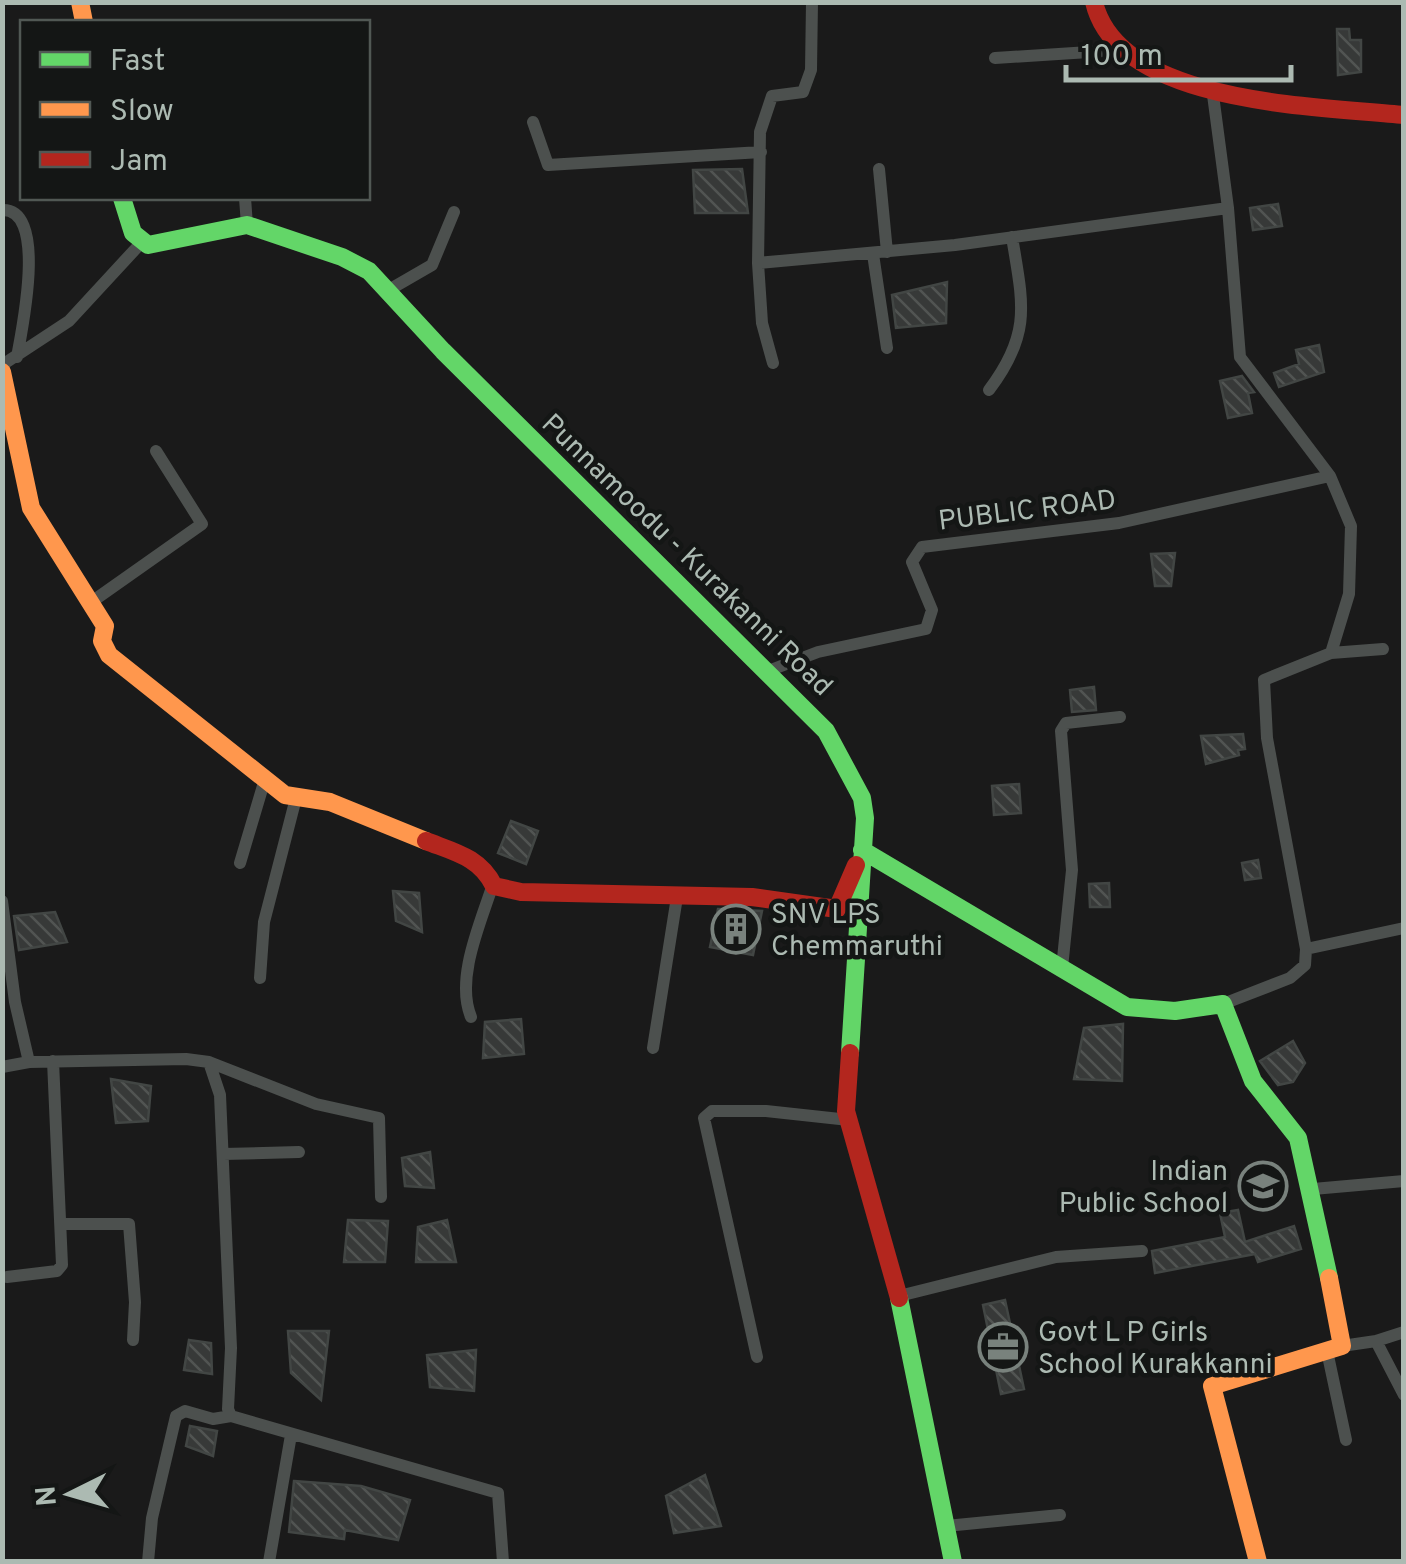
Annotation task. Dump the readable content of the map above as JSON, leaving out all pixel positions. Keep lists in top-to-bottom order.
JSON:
{
  "streets": {
    "street": ["PUBLIC ROAD", "Punnamoodu - Kurakanni Road"]
  },
  "crossings": [
    ["PUBLIC ROAD", "Punnamoodu - Kurakanni Road"]
  ],
  "places": {
    "building": ["SNV LPS Chemmaruthi"],
    "school or university": ["Indian Public School"],
    "office": ["Govt L P Girls School Kurakkanni"]
  },
  "legend": ["Fast", "Slow", "Jam"],
  "scale_bar": "100 m",
  "north": "left"
}
